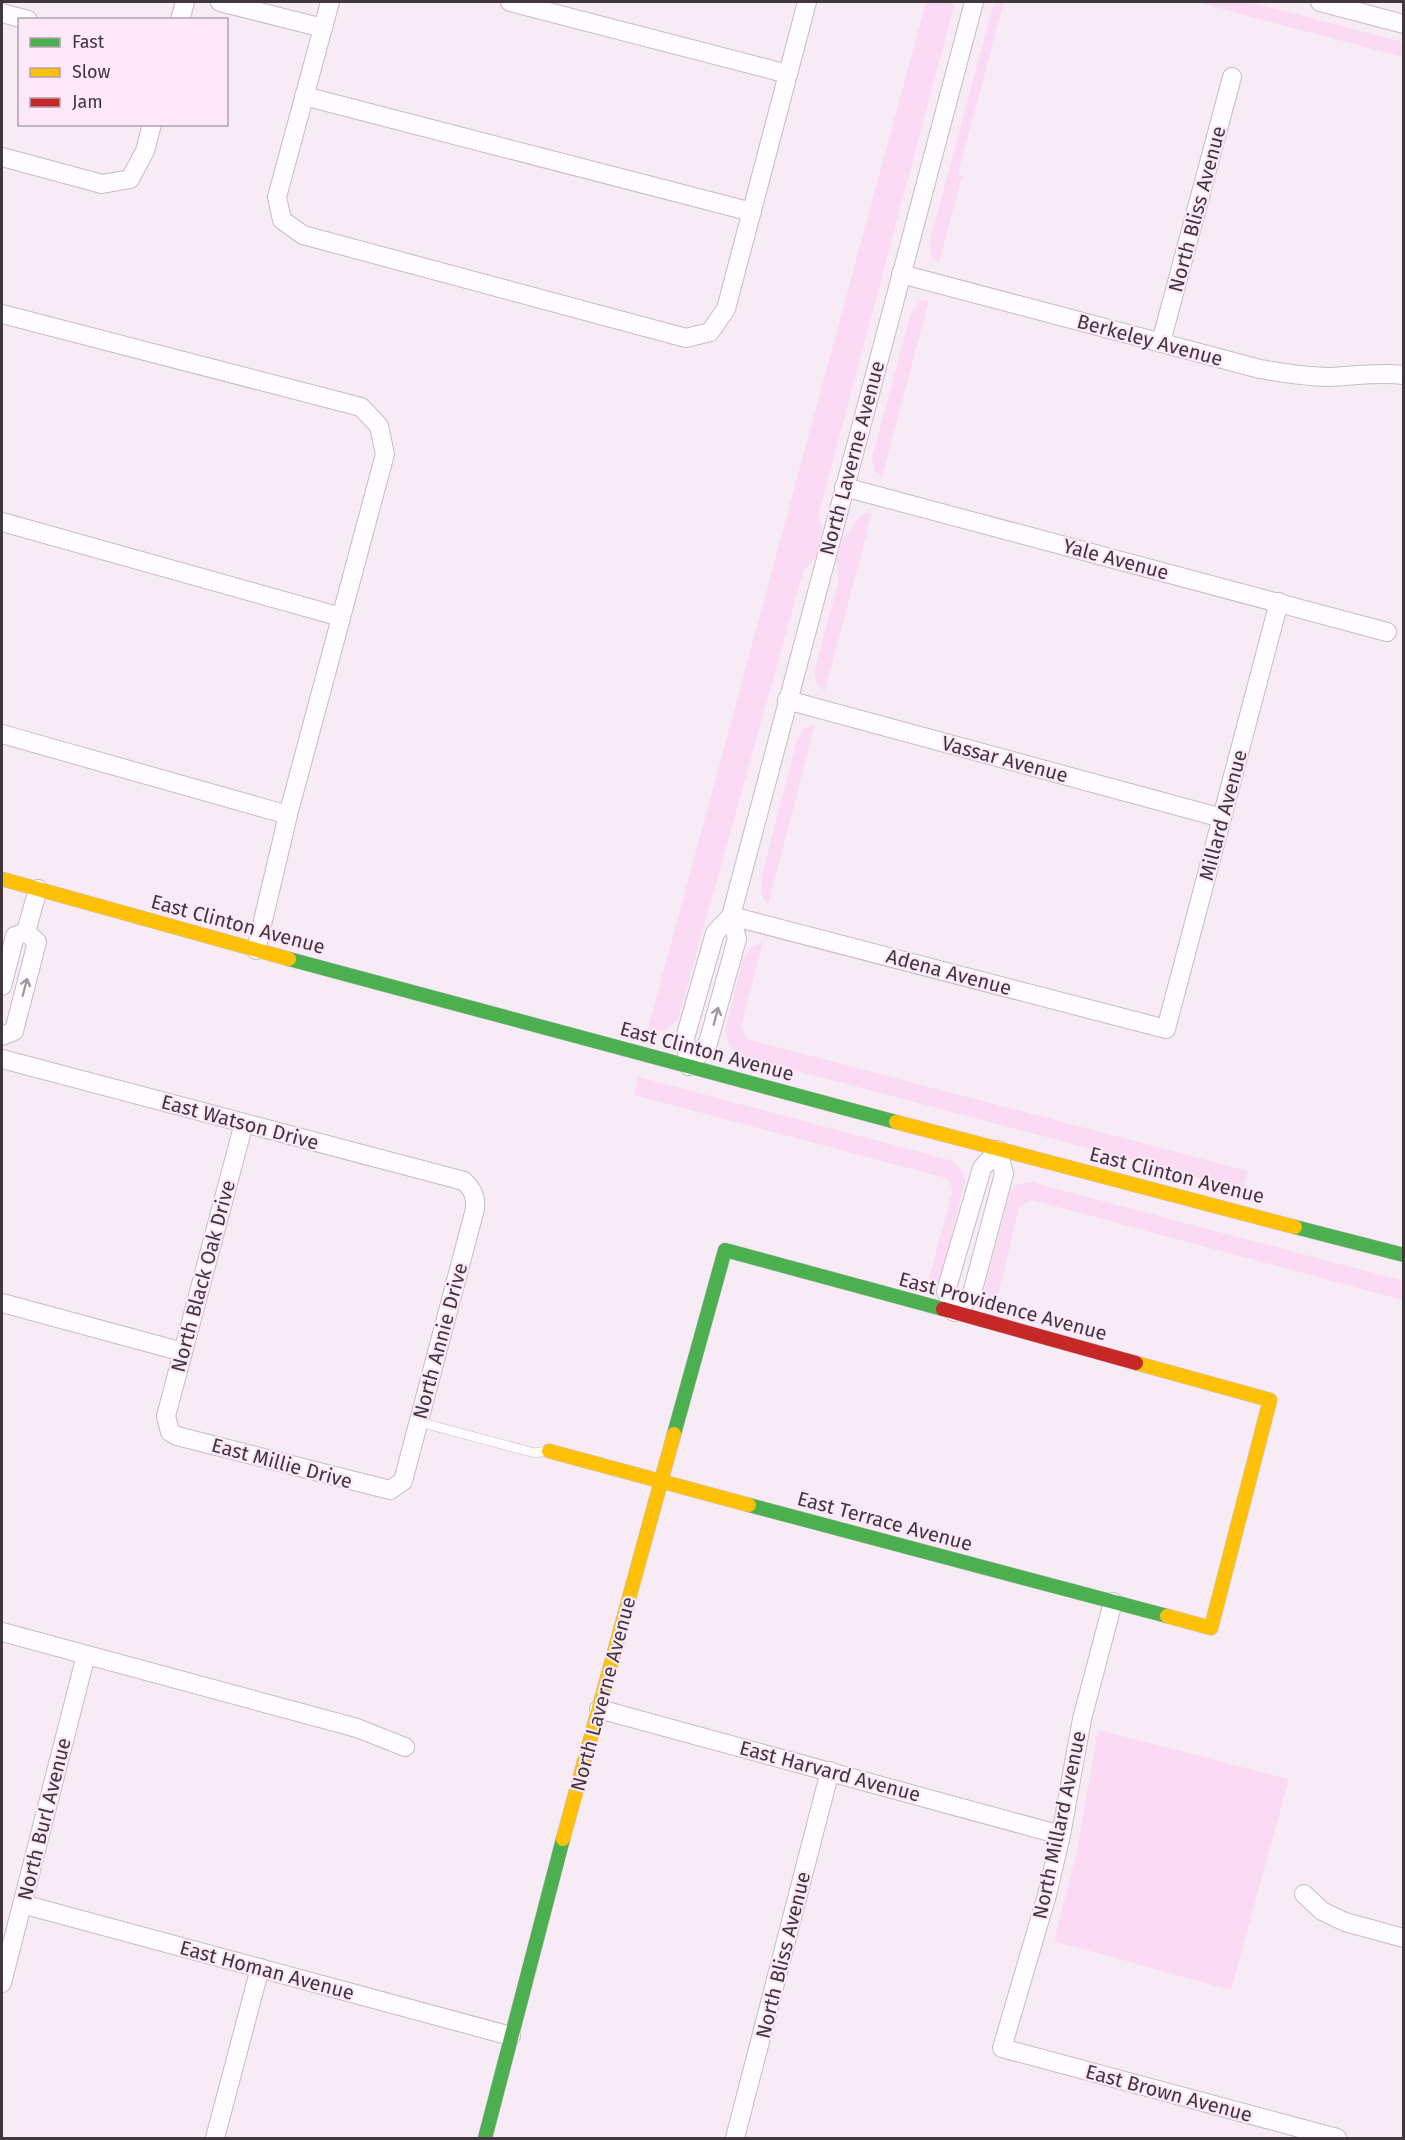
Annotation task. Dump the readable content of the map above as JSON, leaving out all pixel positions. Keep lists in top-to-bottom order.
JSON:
{
  "streets": {
    "street": [
      "North Bliss Avenue",
      "Berkeley Avenue",
      "North Laverne Avenue",
      "Yale Avenue",
      "Vassar Avenue",
      "Millard Avenue",
      "East Clinton Avenue",
      "Adena Avenue",
      "East Watson Drive",
      "North Black Oak Drive",
      "East Providence Avenue",
      "North Annie Drive",
      "East Millie Drive",
      "East Terrace Avenue",
      "East Harvard Avenue",
      "North Burl Avenue",
      "North Millard Avenue",
      "East Homan Avenue",
      "East Brown Avenue"
    ]
  },
  "crossings": [
    ["North Bliss Avenue", "Berkeley Avenue"],
    ["North Bliss Avenue", "East Harvard Avenue"],
    ["Berkeley Avenue", "North Laverne Avenue"],
    ["North Laverne Avenue", "Yale Avenue"],
    ["North Laverne Avenue", "Vassar Avenue"],
    ["North Laverne Avenue", "Adena Avenue"],
    ["North Laverne Avenue", "East Providence Avenue"],
    ["North Laverne Avenue", "East Terrace Avenue"],
    ["North Laverne Avenue", "East Harvard Avenue"],
    ["North Laverne Avenue", "East Homan Avenue"],
    ["Yale Avenue", "Millard Avenue"],
    ["Vassar Avenue", "Millard Avenue"],
    ["Millard Avenue", "Adena Avenue"],
    ["East Watson Drive", "North Black Oak Drive"],
    ["East Watson Drive", "North Annie Drive"],
    ["North Black Oak Drive", "East Millie Drive"],
    ["East Providence Avenue", "East Terrace Avenue"],
    ["North Annie Drive", "East Millie Drive"],
    ["East Terrace Avenue", "North Millard Avenue"],
    ["East Harvard Avenue", "North Millard Avenue"],
    ["North Burl Avenue", "East Homan Avenue"],
    ["North Millard Avenue", "East Brown Avenue"]
  ],
  "legend": ["Fast", "Slow", "Jam"]
}
